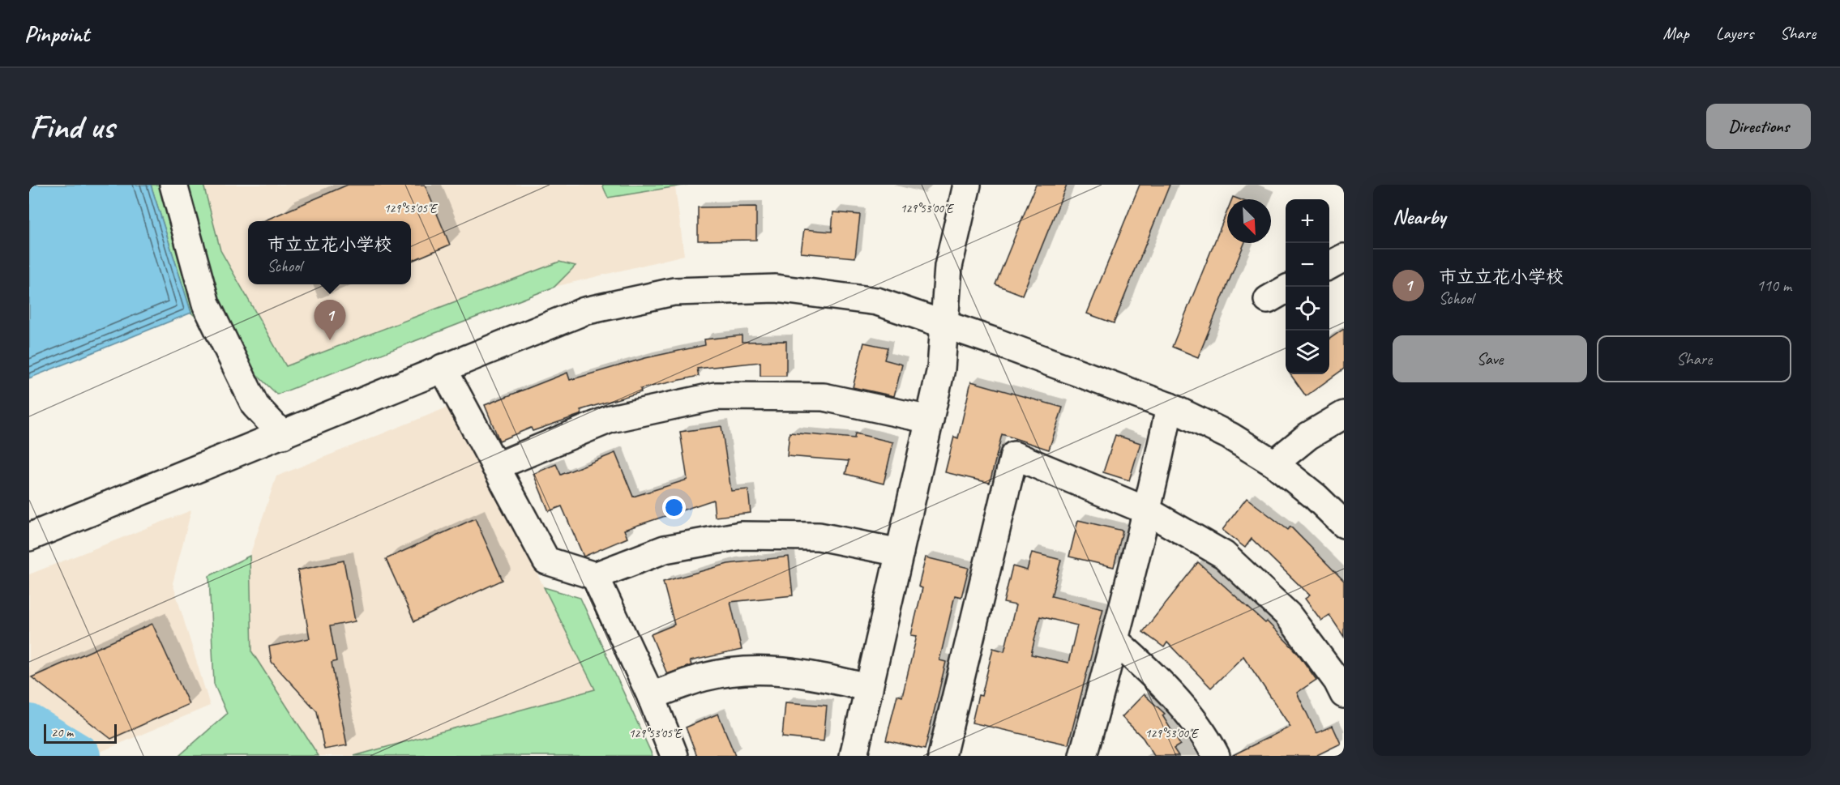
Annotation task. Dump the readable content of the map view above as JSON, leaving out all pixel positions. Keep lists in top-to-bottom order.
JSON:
{
  "scale_bar": "20 m",
  "north": "bottom right",
  "page": {
    "header": "Pinpoint",
    "nav": ["Map", "Layers", "Share"],
    "buttons": [
      "Directions",
      ["Save", "Share"]
    ],
    "title": "Find us",
    "heading": "Nearby",
    "map_buttons": ["+", "−"],
    "popup": ["市立立花小学校", "School"],
    "list": [
      {
        "mark": "1",
        "name": "市立立花小学校",
        "note": "School",
        "value": "110 m"
      }
    ],
    "pins": "1",
    "scale": "20 m"
  },
  "coordinates": ["129°53'00\"E", "129°53'05\"E"]
}
